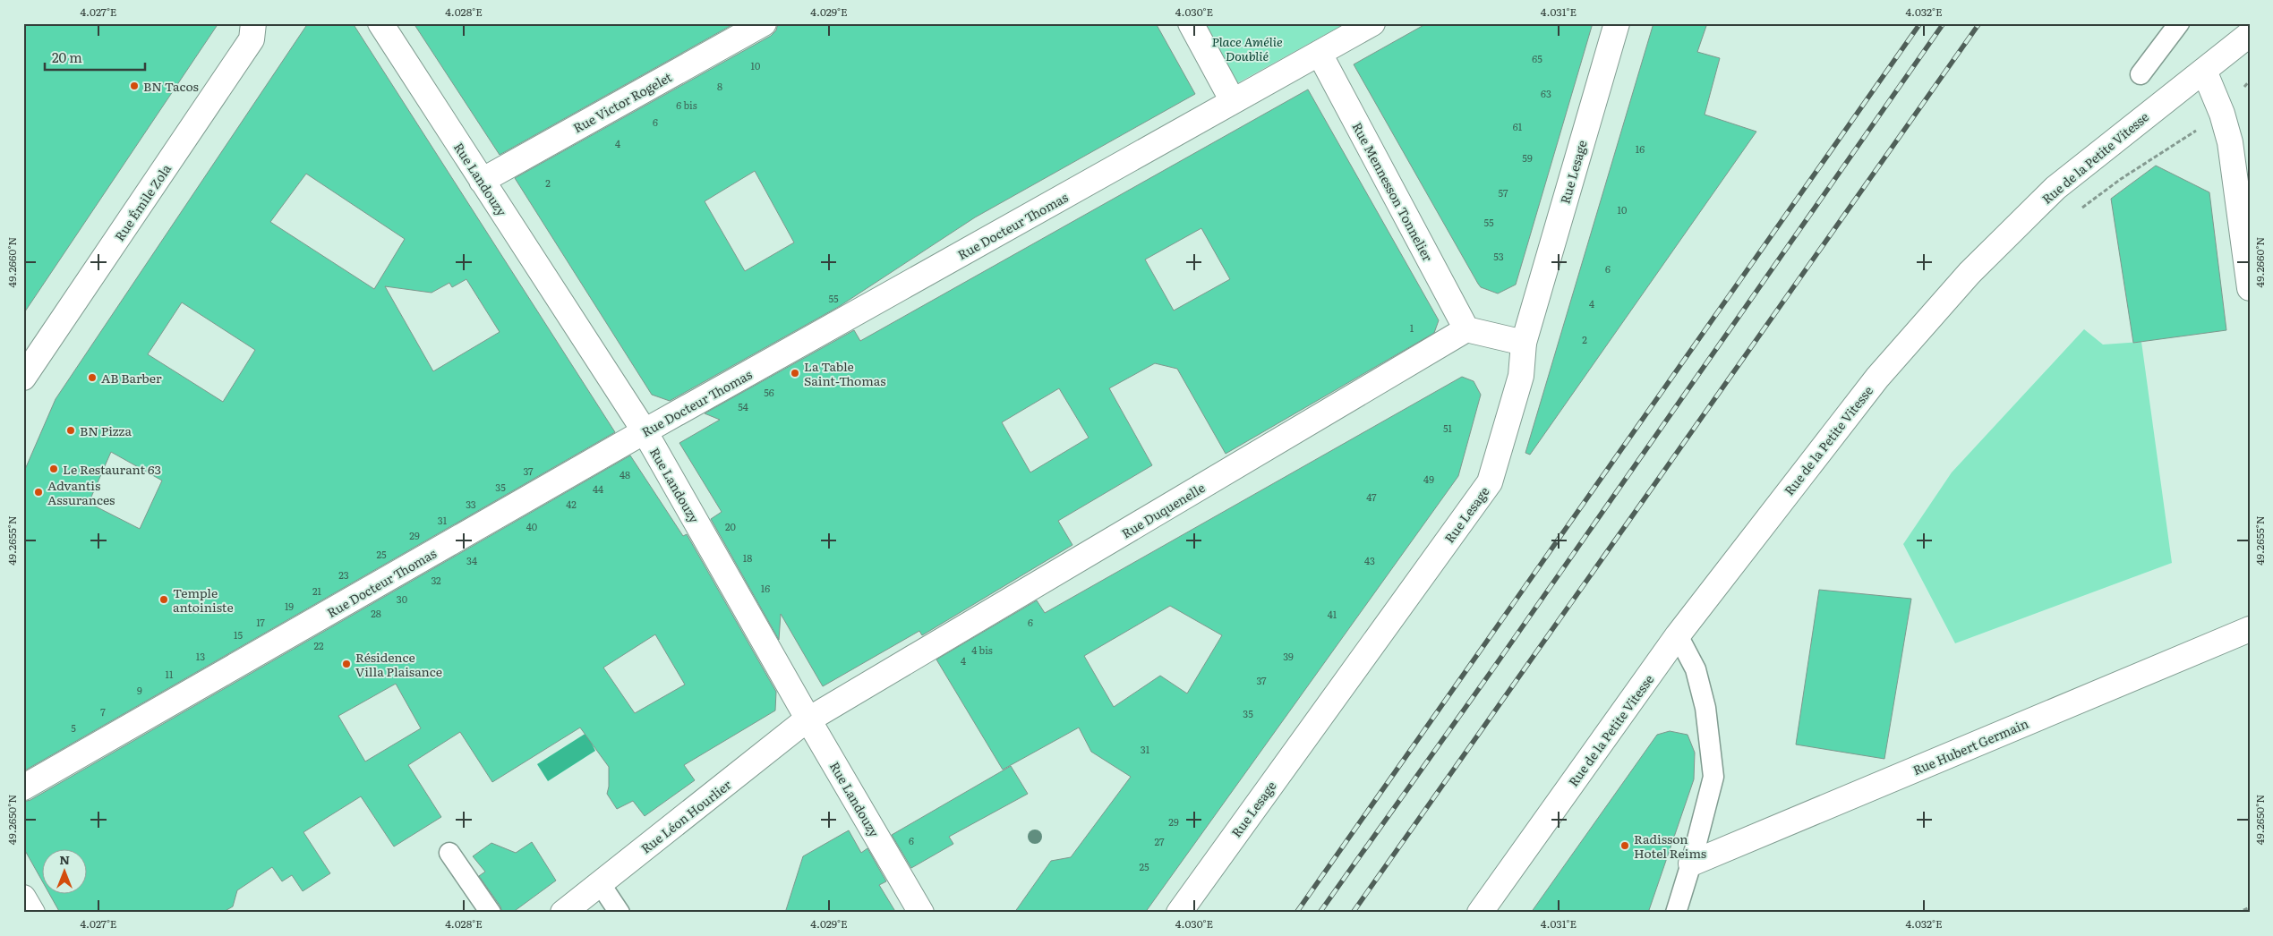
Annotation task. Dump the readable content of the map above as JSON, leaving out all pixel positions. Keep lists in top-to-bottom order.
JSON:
{
  "streets": {
    "street": [
      "Rue Victor Rogelet",
      "Rue de la Petite Vitesse",
      "Rue Lesage",
      "Rue Landouzy",
      "Rue Mennesson Tonnelier",
      "Rue Émile Zola",
      "Rue Docteur Thomas",
      "Rue Duquenelle",
      "Rue Hubert Germain",
      "Rue Léon Hourlier"
    ]
  },
  "crossings": [
    ["Rue Victor Rogelet", "Rue Landouzy"],
    ["Rue Landouzy", "Rue Docteur Thomas"],
    ["Rue Landouzy", "Rue Duquenelle"],
    ["Rue Landouzy", "Rue Léon Hourlier"],
    ["Rue Mennesson Tonnelier", "Rue Docteur Thomas"],
    ["Rue Mennesson Tonnelier", "Rue Duquenelle"],
    ["Rue Duquenelle", "Rue Léon Hourlier"]
  ],
  "parks": ["Place Amélie Doublié"],
  "places": [
    "BN Tacos",
    "La Table Saint-Thomas",
    "AB Barber",
    "BN Pizza",
    "Le Restaurant 63",
    "Advantis Assurances",
    "Temple antoiniste",
    "Résidence Villa Plaisance",
    "Radisson Hotel Reims"
  ],
  "house_numbers": [
    "65",
    "10",
    "8",
    "63",
    "6 bis",
    "6",
    "61",
    "4",
    "16",
    "59",
    "2",
    "57",
    "10",
    "55",
    "53",
    "6",
    "55",
    "4",
    "1",
    "2",
    "56",
    "54",
    "51",
    "37",
    "48",
    "49",
    "35",
    "44",
    "47",
    "33",
    "42",
    "31",
    "40",
    "20",
    "29",
    "25",
    "18",
    "34",
    "43",
    "23",
    "32",
    "16",
    "21",
    "30",
    "19",
    "28",
    "41",
    "17",
    "6",
    "15",
    "22",
    "4 bis",
    "13",
    "39",
    "4",
    "11",
    "37",
    "9",
    "7",
    "35",
    "5",
    "31",
    "29",
    "6",
    "27",
    "25"
  ],
  "scale_bar": "20 m",
  "north": "top",
  "coordinates": [
    "4.027°E",
    "4.028°E",
    "4.029°E",
    "4.030°E",
    "4.031°E",
    "4.032°E",
    "49.2660°N",
    "49.2655°N",
    "49.2650°N"
  ]
}
